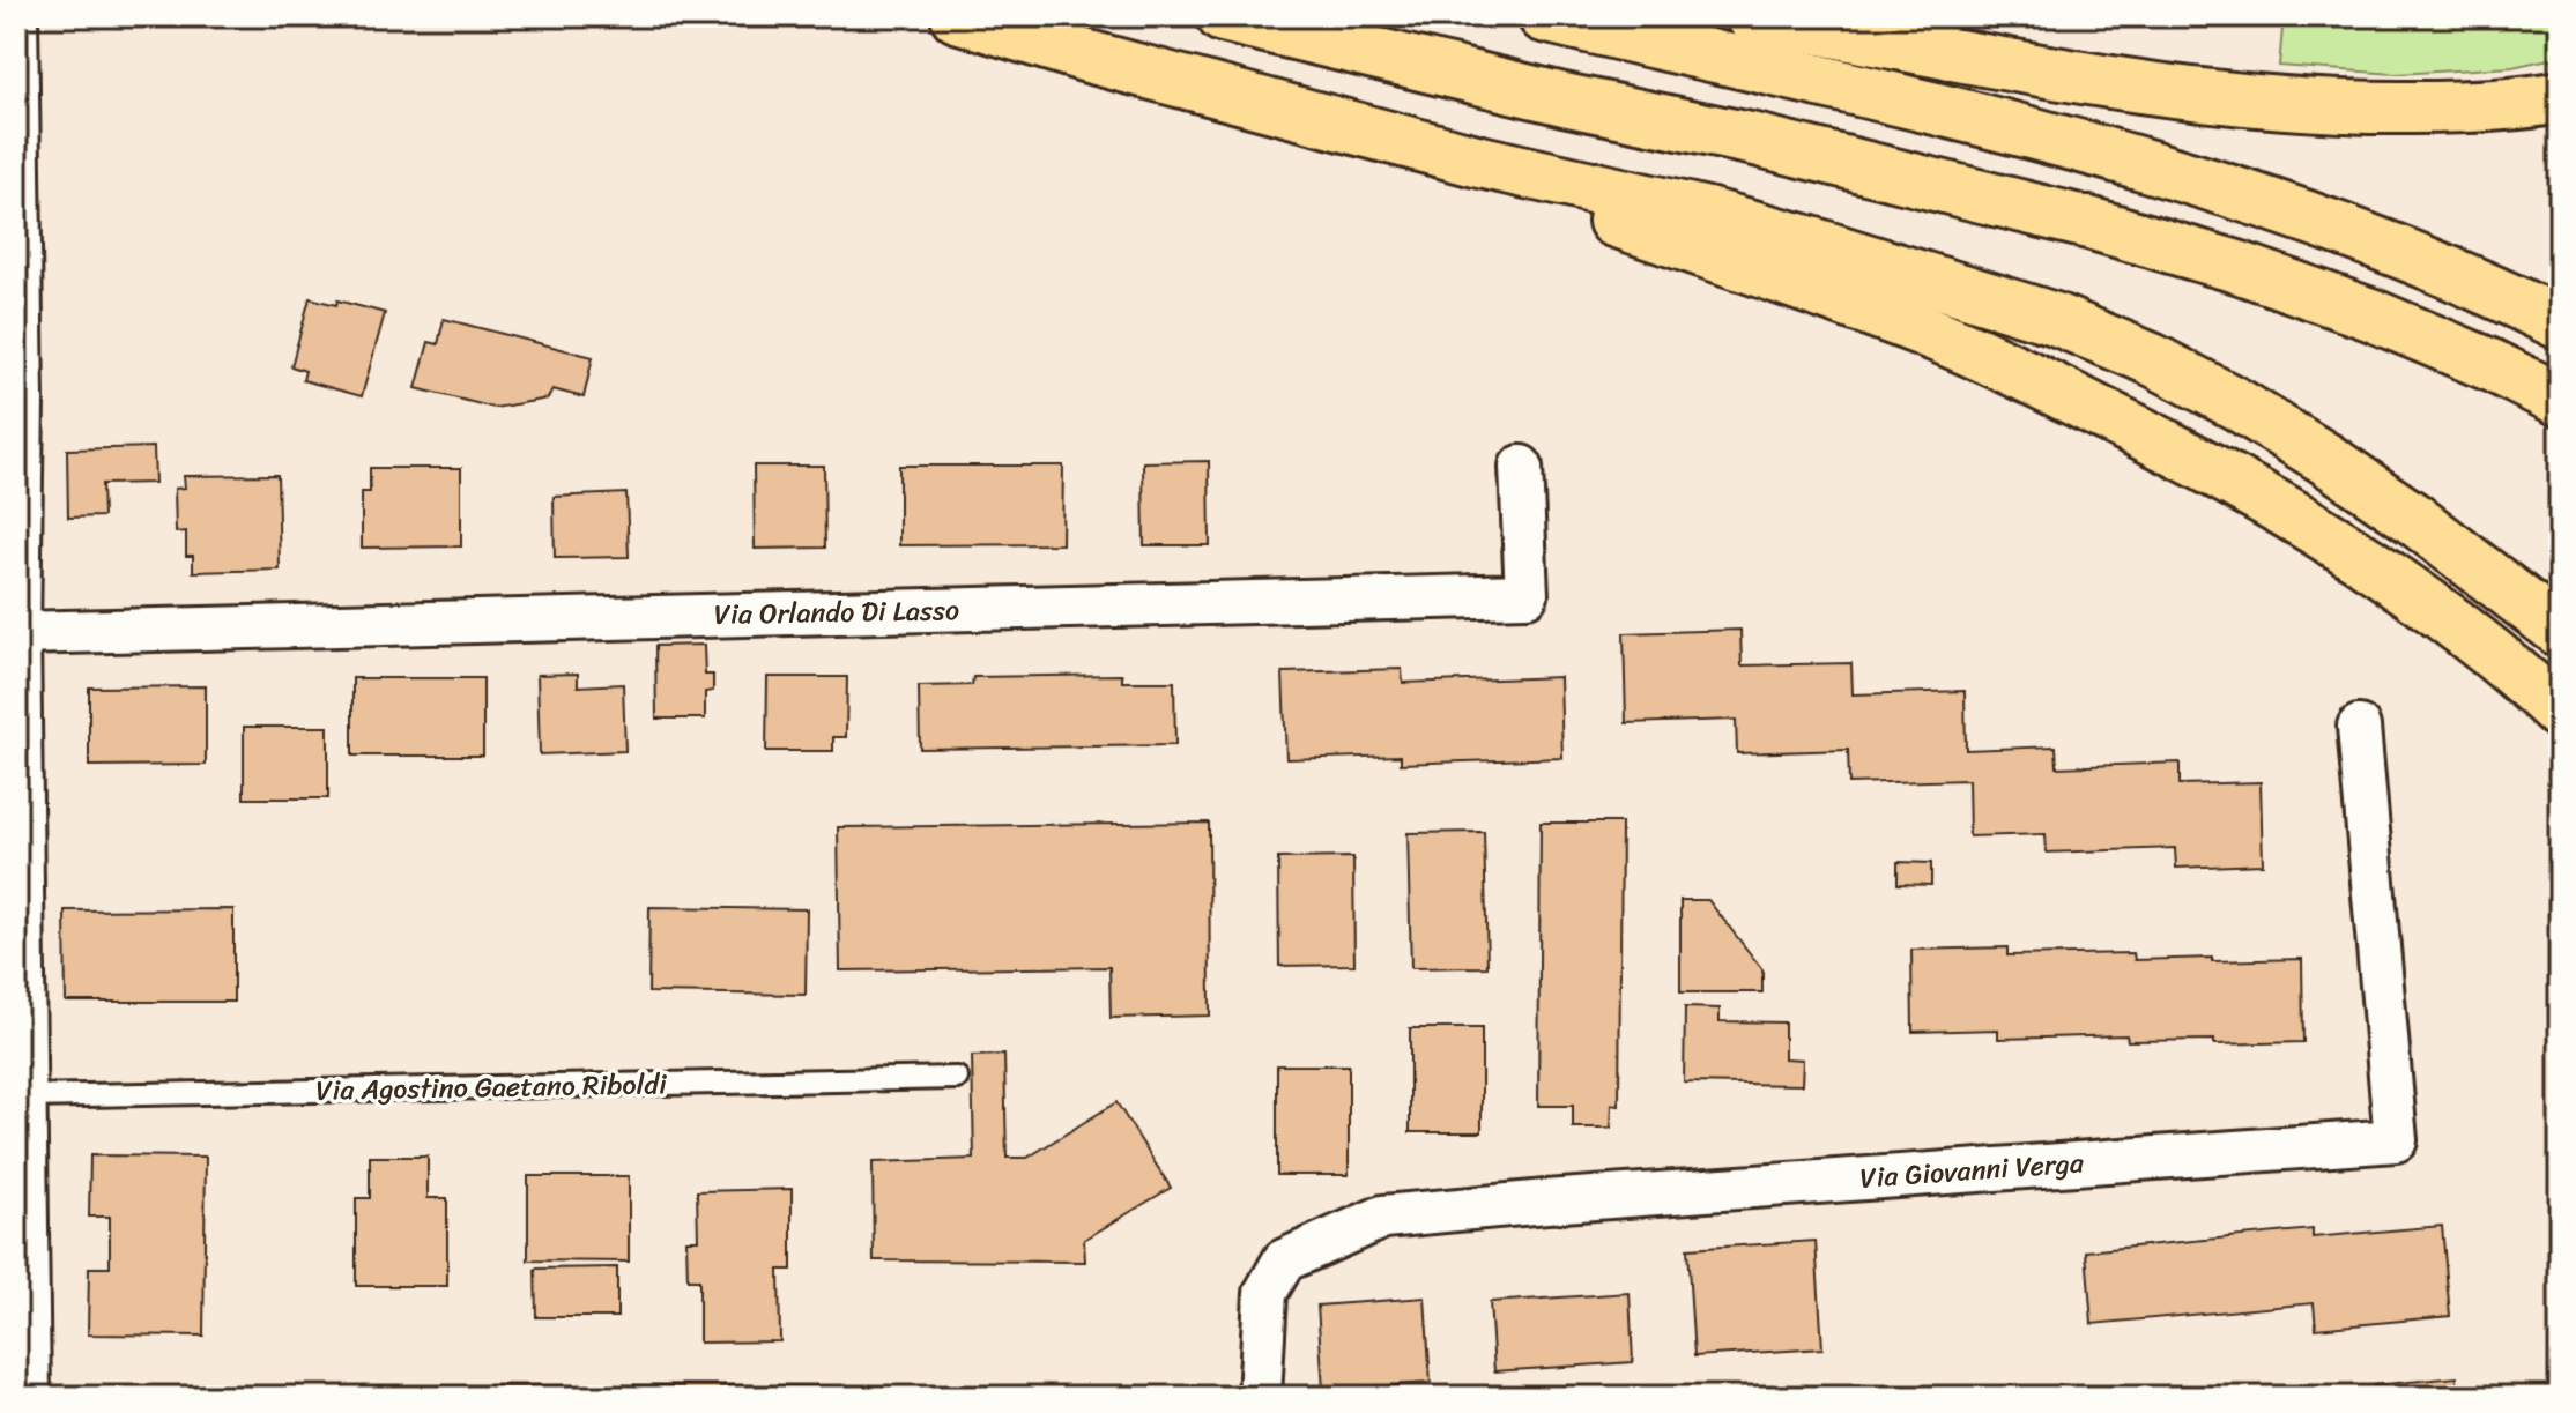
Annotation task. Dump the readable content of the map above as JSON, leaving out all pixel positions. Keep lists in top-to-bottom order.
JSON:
{
  "streets": {
    "street": ["Via Orlando Di Lasso", "Via Giovanni Verga"],
    "lane": ["Via Agostino Gaetano Riboldi"]
  }
}
